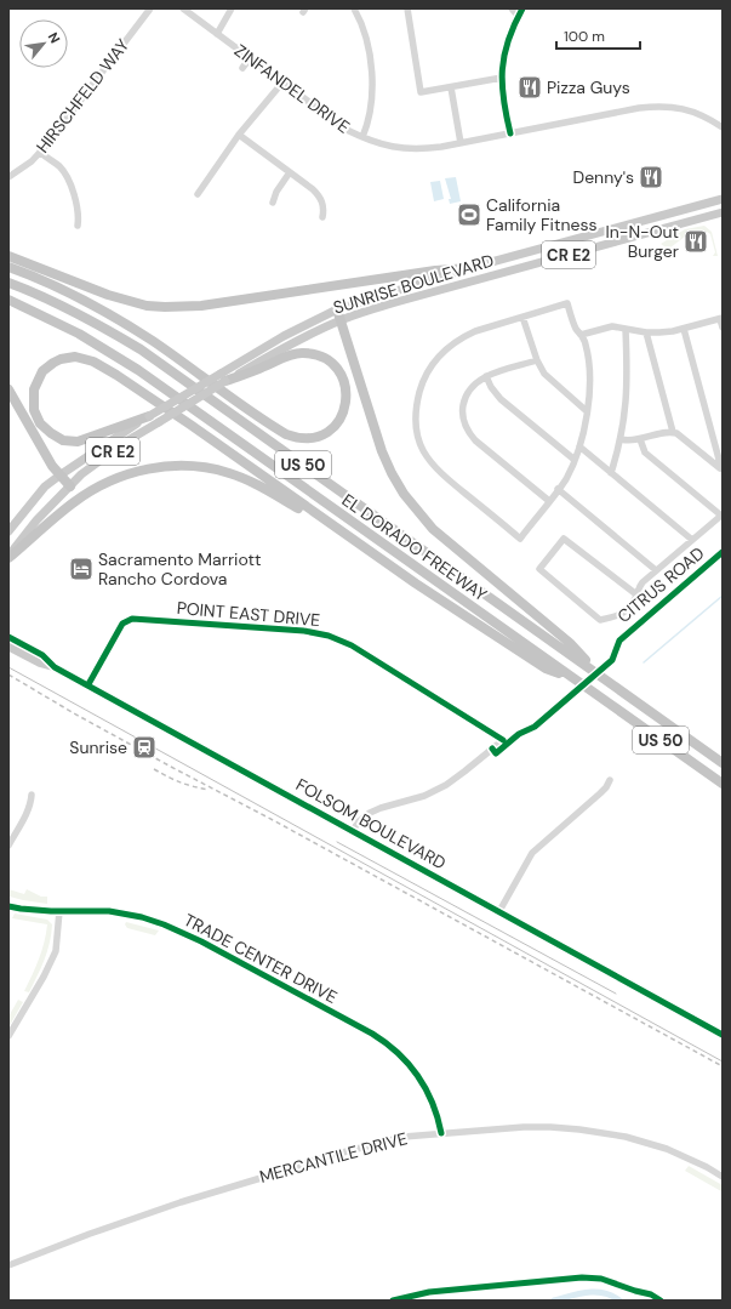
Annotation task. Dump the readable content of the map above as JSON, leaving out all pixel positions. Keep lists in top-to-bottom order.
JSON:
{
  "streets": {
    "highway": ["US 50", "EL DORADO FREEWAY"],
    "main road": ["CR E2", "SUNRISE BOULEVARD", "FOLSOM BOULEVARD"],
    "street": [
      "ZINFANDEL DRIVE",
      "HIRSCHFELD WAY",
      "POINT EAST DRIVE",
      "TRADE CENTER DRIVE",
      "MERCANTILE DRIVE"
    ],
    "cycle path": ["CITRUS ROAD"]
  },
  "crossings": [
    ["US 50", "EL DORADO FREEWAY"],
    ["POINT EAST DRIVE", "FOLSOM BOULEVARD"],
    ["TRADE CENTER DRIVE", "MERCANTILE DRIVE"]
  ],
  "places": {
    "restaurant": ["Pizza Guys", "Denny's", "In-N-Out Burger"],
    "sports": ["California Family Fitness"],
    "hotel": ["Sacramento Marriott Rancho Cordova"],
    "station": ["Sunrise"]
  },
  "scale_bar": "100 m",
  "north": "top right"
}
